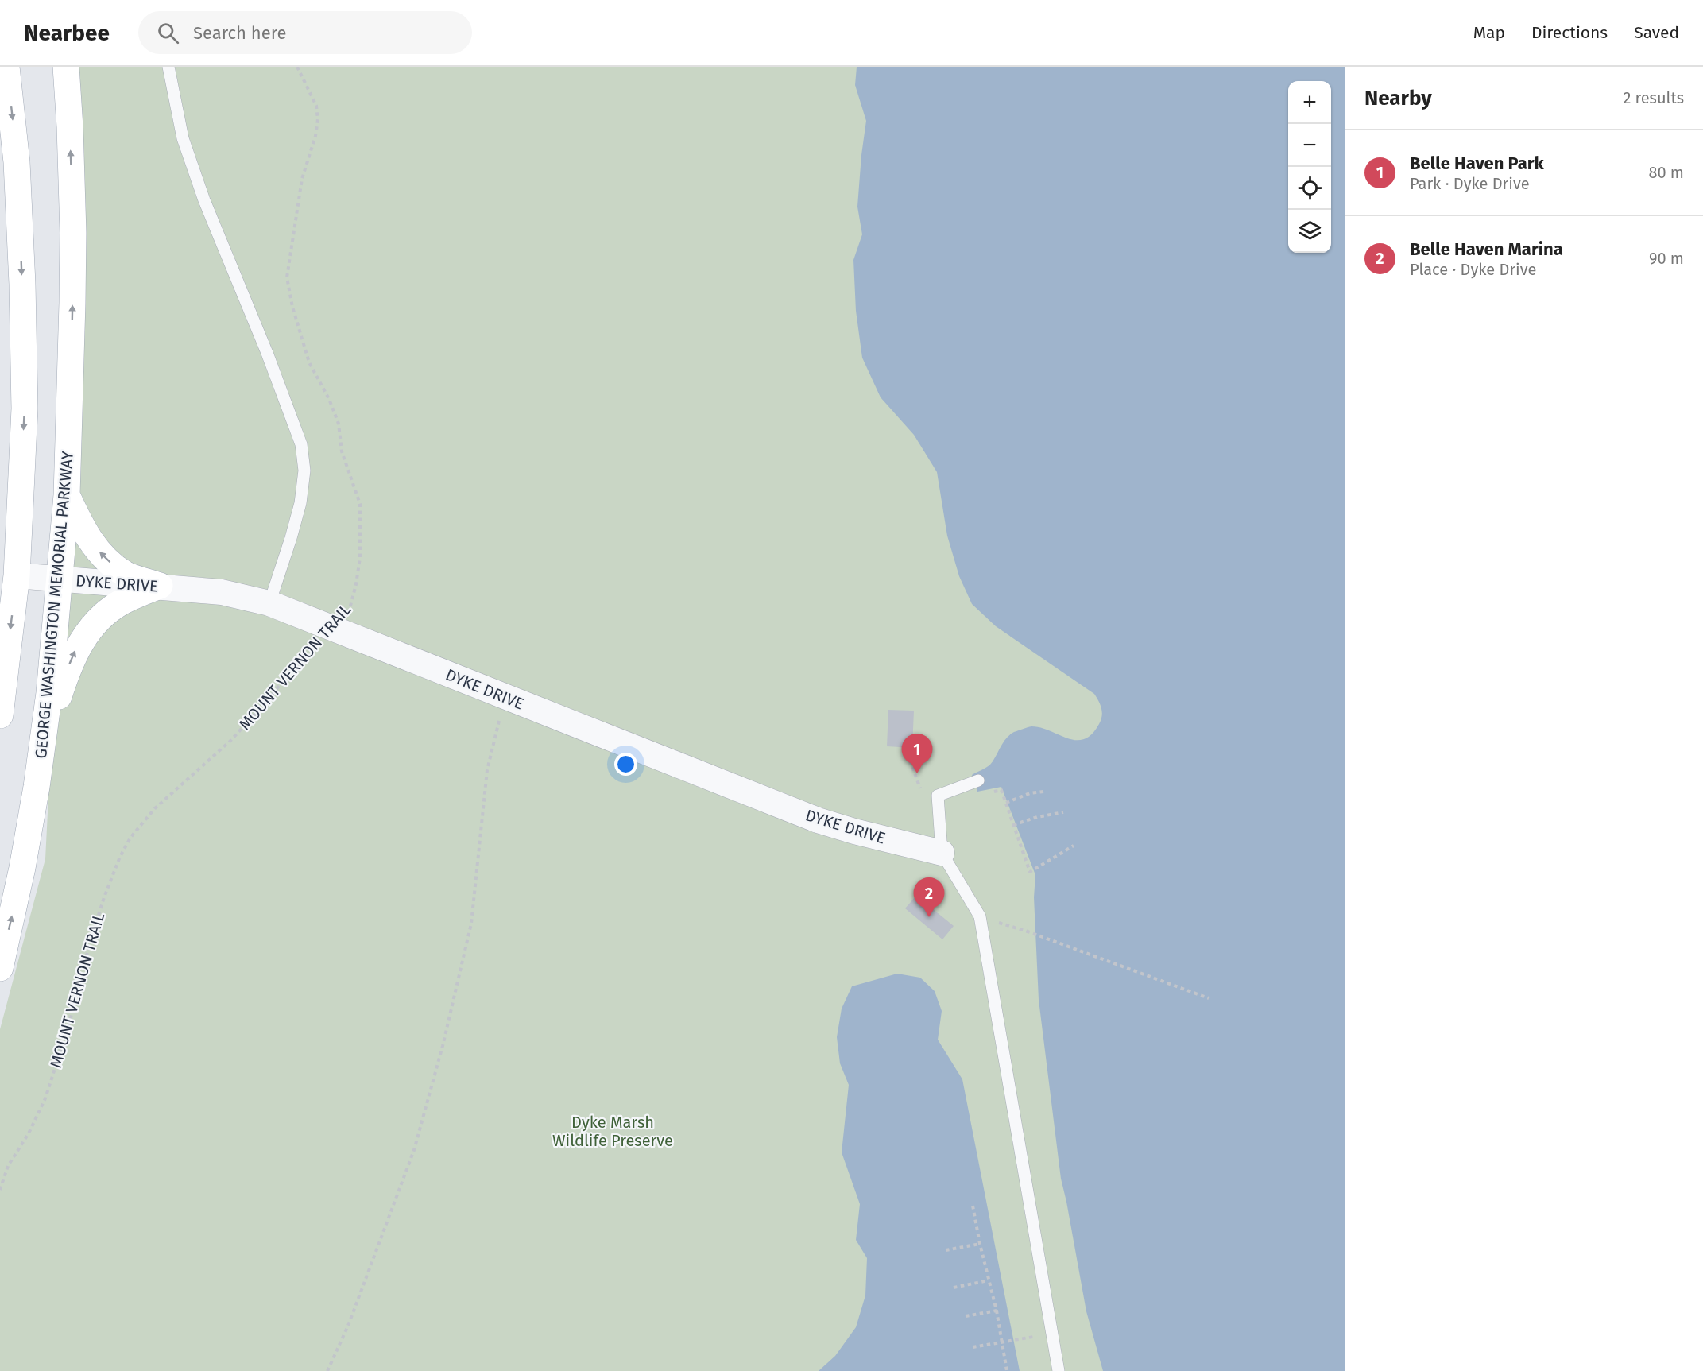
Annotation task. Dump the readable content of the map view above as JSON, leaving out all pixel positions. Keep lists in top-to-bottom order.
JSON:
{
  "streets": {
    "main road": ["GEORGE WASHINGTON MEMORIAL PARKWAY"],
    "street": ["DYKE DRIVE"],
    "path": ["MOUNT VERNON TRAIL"]
  },
  "crossings": [
    ["DYKE DRIVE", "GEORGE WASHINGTON MEMORIAL PARKWAY"],
    ["DYKE DRIVE", "MOUNT VERNON TRAIL"]
  ],
  "parks": ["Dyke Marsh Wildlife Preserve"],
  "page": {
    "header": "Nearbee",
    "search": "Search here",
    "nav": ["Map", "Directions", "Saved"],
    "heading": ["Nearby", "2 results"],
    "map_buttons": ["+", "−"],
    "list": [
      {
        "mark": "1",
        "name": "Belle Haven Park",
        "note": "Park · Dyke Drive",
        "value": "80 m"
      },
      {
        "mark": "2",
        "name": "Belle Haven Marina",
        "note": "Place · Dyke Drive",
        "value": "90 m"
      }
    ],
    "pins": ["1", "2"]
  }
}
